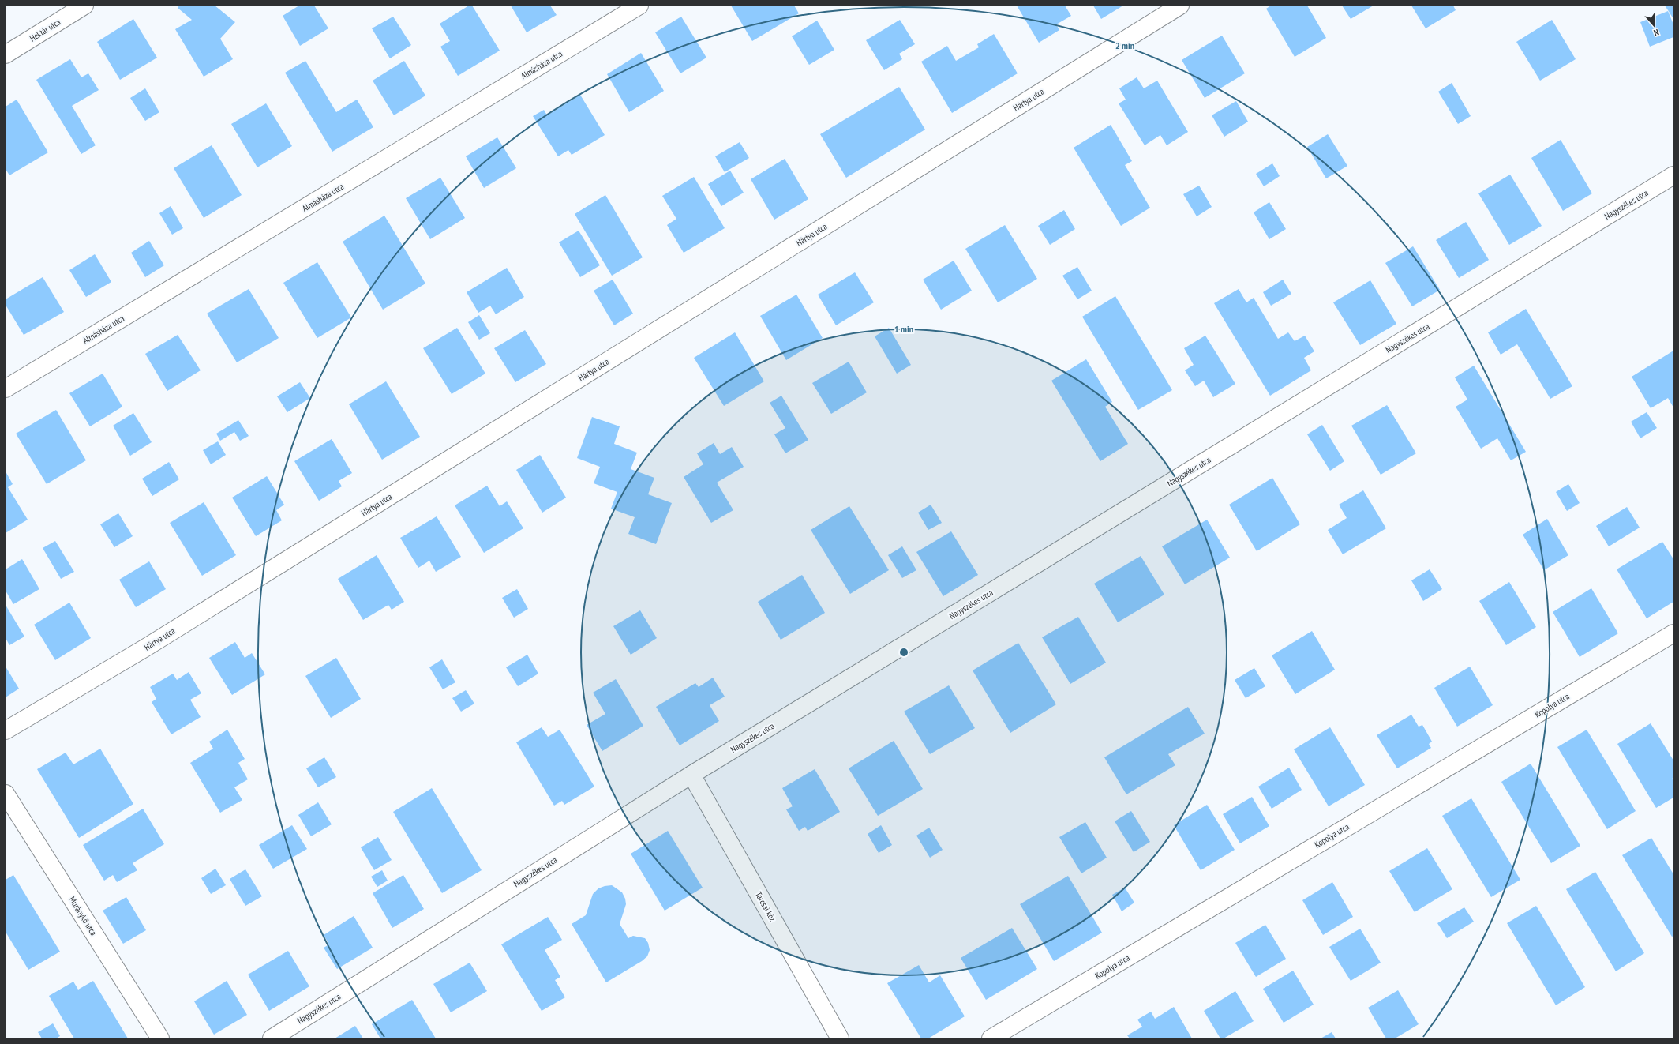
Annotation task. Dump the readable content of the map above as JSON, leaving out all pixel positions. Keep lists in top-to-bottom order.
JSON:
{
  "streets": {
    "street": [
      "Hektár utca",
      "Almásháza utca",
      "Hártya utca",
      "Nagyszékes utca",
      "Kopolya utca",
      "Tarcsai köz",
      "Muránykő utca"
    ]
  },
  "crossings": [
    ["Nagyszékes utca", "Tarcsai köz"]
  ],
  "north": "bottom",
  "rings": ["2 min", "1 min"]
}
